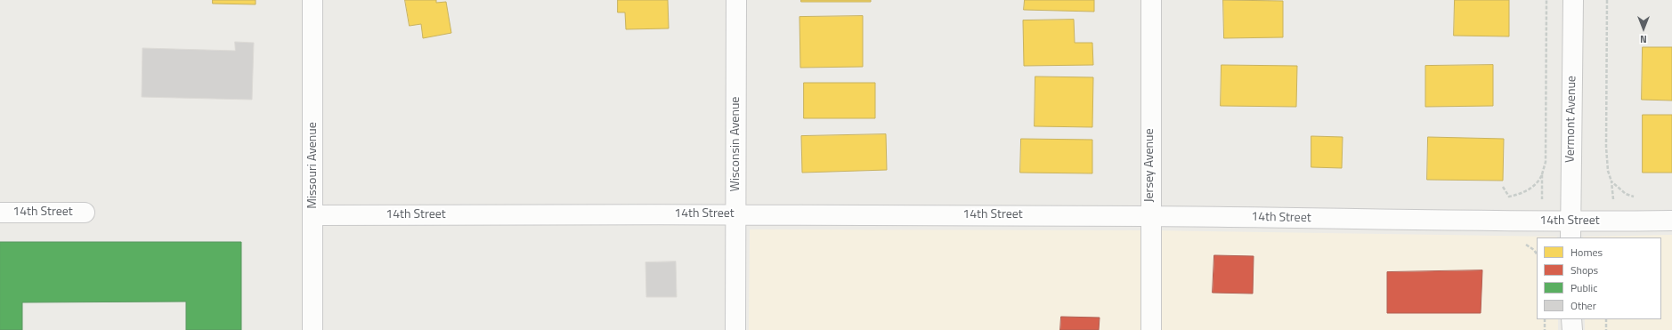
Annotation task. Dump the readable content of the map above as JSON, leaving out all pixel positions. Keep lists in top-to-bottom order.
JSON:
{
  "streets": {
    "street": [
      "Vermont Avenue",
      "Wisconsin Avenue",
      "Missouri Avenue",
      "Jersey Avenue",
      "14th Street"
    ]
  },
  "crossings": [
    ["Vermont Avenue", "14th Street"],
    ["Wisconsin Avenue", "14th Street"],
    ["Missouri Avenue", "14th Street"],
    ["Jersey Avenue", "14th Street"]
  ],
  "legend": [
    "Homes",
    "Shops",
    "Public",
    "Other"
  ],
  "north": "bottom"
}
